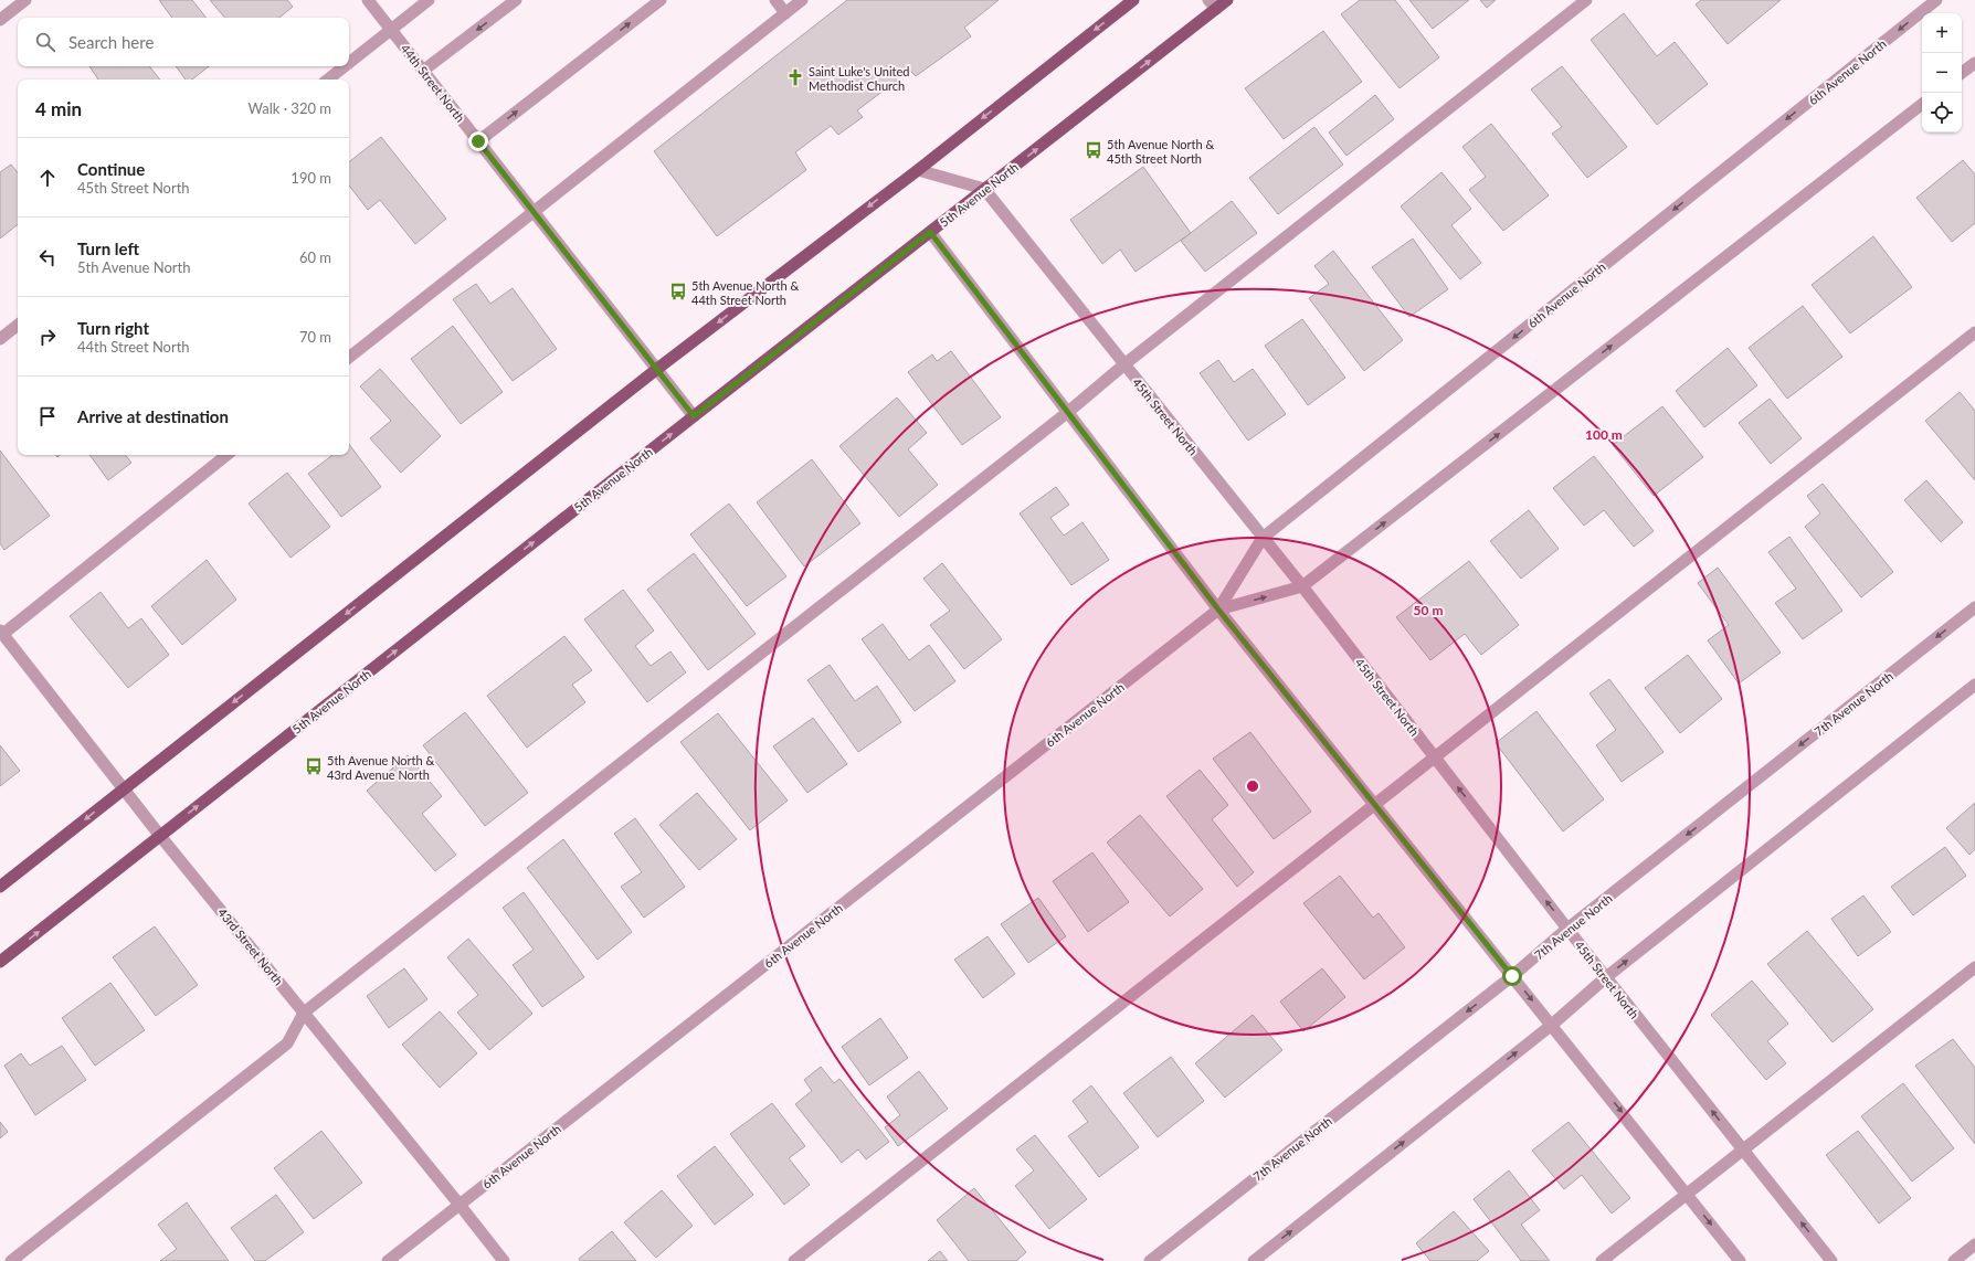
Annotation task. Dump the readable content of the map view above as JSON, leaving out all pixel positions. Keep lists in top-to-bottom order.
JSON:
{
  "streets": {
    "main road": ["5th Avenue North"],
    "street": [
      "6th Avenue North",
      "44th Street North",
      "45th Street North",
      "7th Avenue North",
      "43rd Street North"
    ]
  },
  "crossings": [
    ["6th Avenue North", "45th Street North"],
    ["6th Avenue North", "43rd Street North"],
    ["44th Street North", "5th Avenue North"],
    ["5th Avenue North", "45th Street North"],
    ["5th Avenue North", "43rd Street North"],
    ["45th Street North", "7th Avenue North"]
  ],
  "places": {
    "church": ["Saint Luke's United Methodist Church"],
    "bus stop": ["5th Avenue North & 45th Street North", "5th Avenue North & 44th Street North", "5th Avenue North & 43rd Avenue North"]
  },
  "page": {
    "map_buttons": ["+", "−"],
    "search": "Search here",
    "heading": ["4 min", "Walk · 320 m"],
    "list": [
      ["Continue", "45th Street North", "190 m"],
      ["Turn left", "5th Avenue North", "60 m"],
      ["Turn right", "44th Street North", "70 m"],
      "Arrive at destination"
    ]
  },
  "rings": ["100 m", "50 m"]
}
